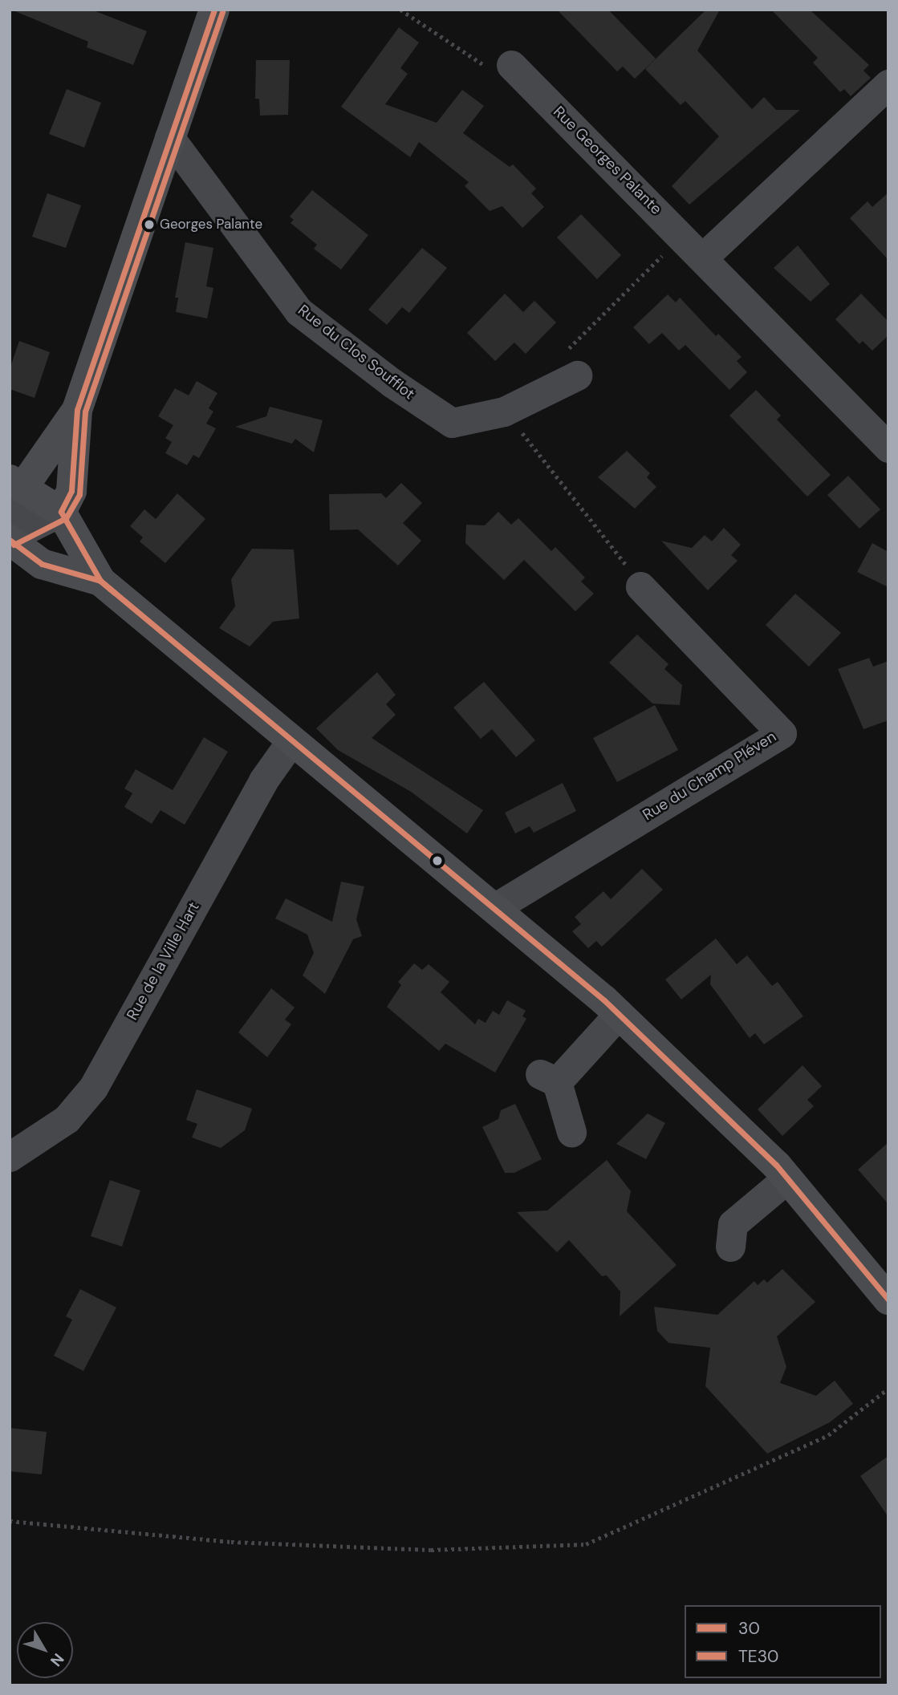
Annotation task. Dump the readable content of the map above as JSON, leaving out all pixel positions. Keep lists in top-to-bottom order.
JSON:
{
  "streets": {
    "street": [
      "Rue Georges Palante",
      "Rue du Clos Soufflot",
      "Rue du Champ Pléven",
      "Rue de la Ville Hart"
    ]
  },
  "places": ["Georges Palante"],
  "lines": ["transit line 30", "transit line TE30"],
  "legend": ["30", "TE30"],
  "north": "bottom right"
}
